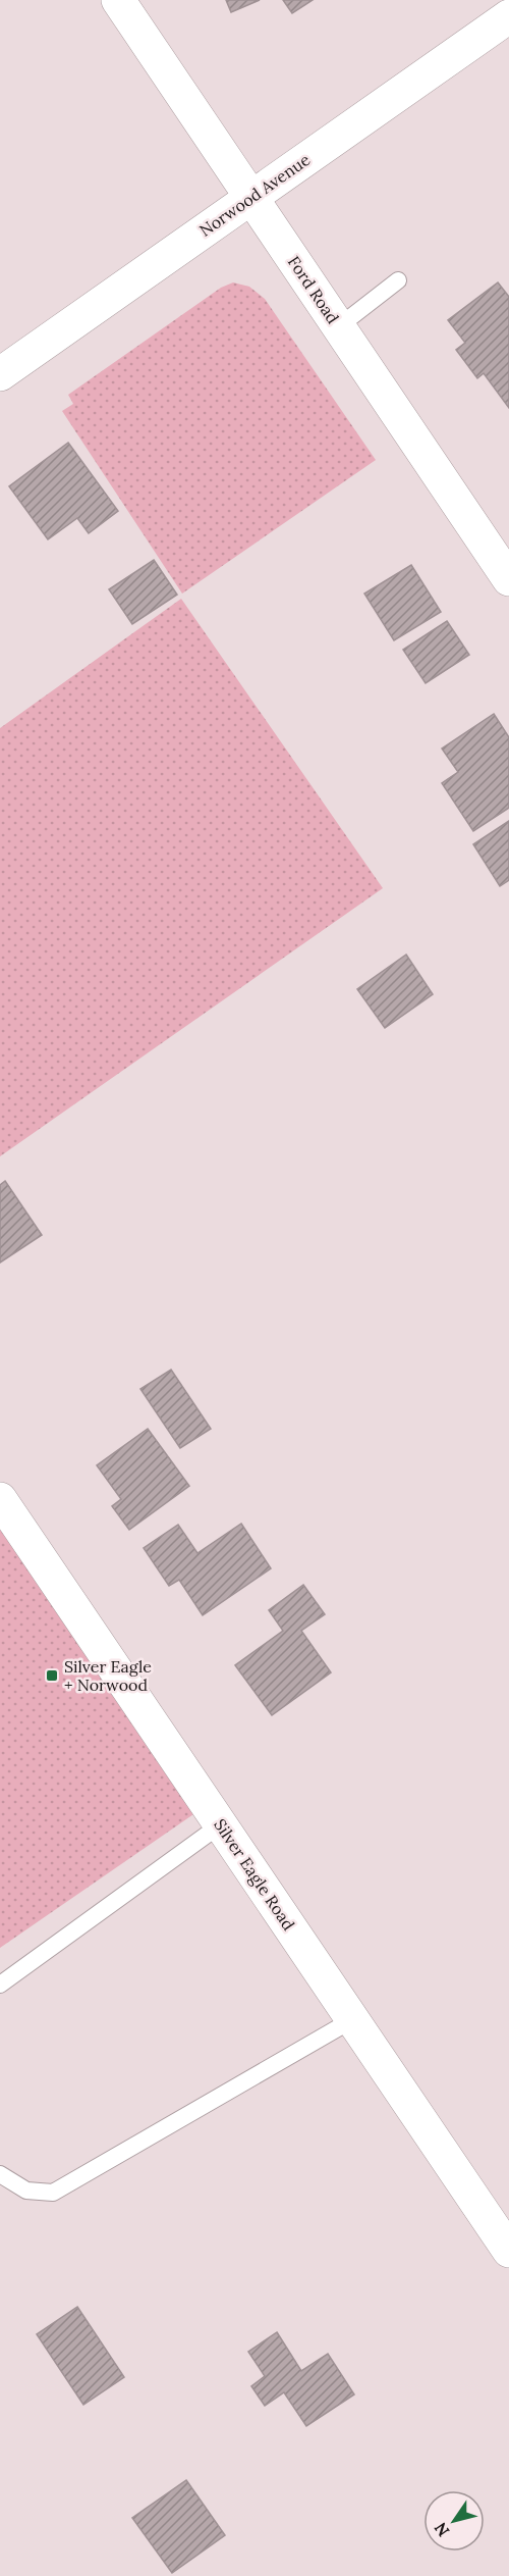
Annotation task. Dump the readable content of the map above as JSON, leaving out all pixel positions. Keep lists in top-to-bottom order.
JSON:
{
  "streets": {
    "main road": ["Norwood Avenue", "Ford Road", "Silver Eagle Road"]
  },
  "crossings": [
    ["Norwood Avenue", "Ford Road"]
  ],
  "places": {
    "transit": ["Silver Eagle + Norwood"]
  },
  "north": "bottom left"
}
